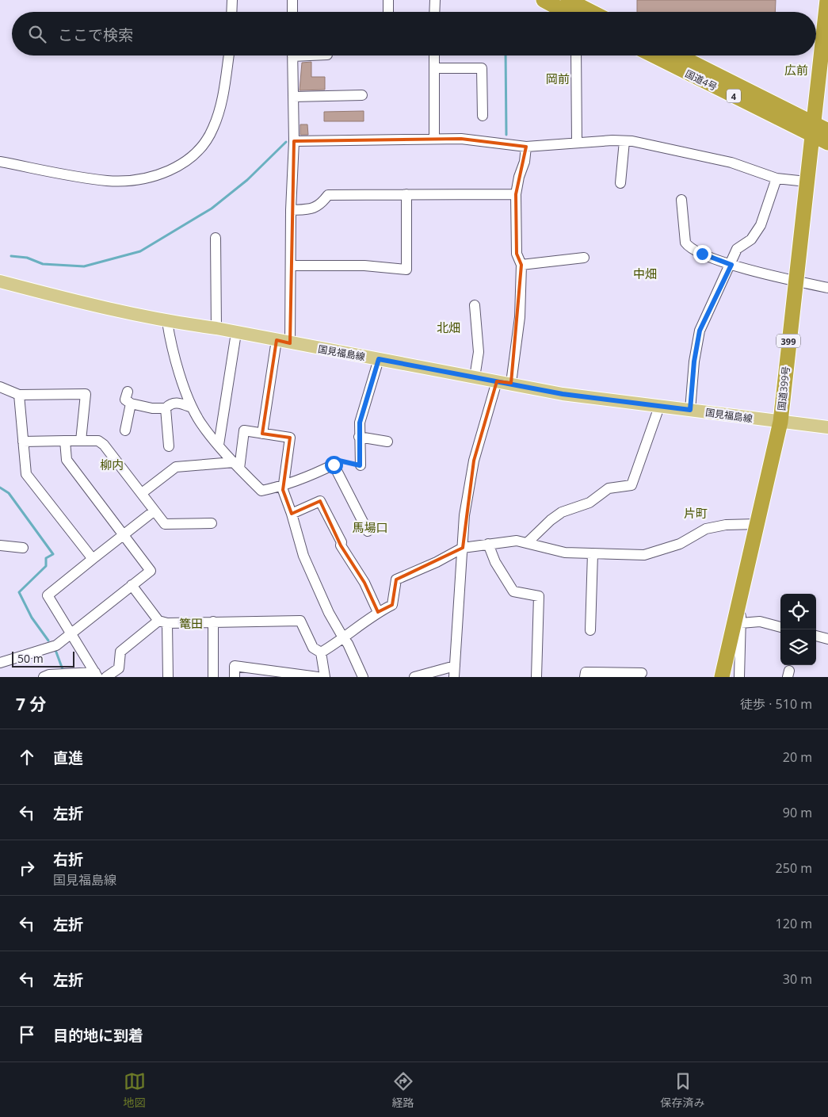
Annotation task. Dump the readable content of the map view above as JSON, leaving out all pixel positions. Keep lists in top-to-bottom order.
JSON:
{
  "streets": {
    "highway": [
      "国道4号",
      "4",
      "399",
      "国道399号"
    ],
    "main road": ["国見福島線"]
  },
  "crossings": [
    ["国道4号", "国道399号"],
    ["国見福島線", "国道399号"]
  ],
  "districts": [
    "広前",
    "岡前",
    "中畑",
    "北畑",
    "柳内",
    "片町",
    "馬場口",
    "篭田"
  ],
  "scale_bar": "50 m",
  "page": {
    "search": "ここで検索",
    "scale": "50 m",
    "heading": ["7 分", "徒歩 · 510 m"],
    "list": [
      ["直進", "20 m"],
      ["左折", "90 m"],
      ["右折", "国見福島線", "250 m"],
      ["左折", "120 m"],
      ["左折", "30 m"],
      "目的地に到着"
    ],
    "nav": ["地図", "経路", "保存済み"]
  }
}
